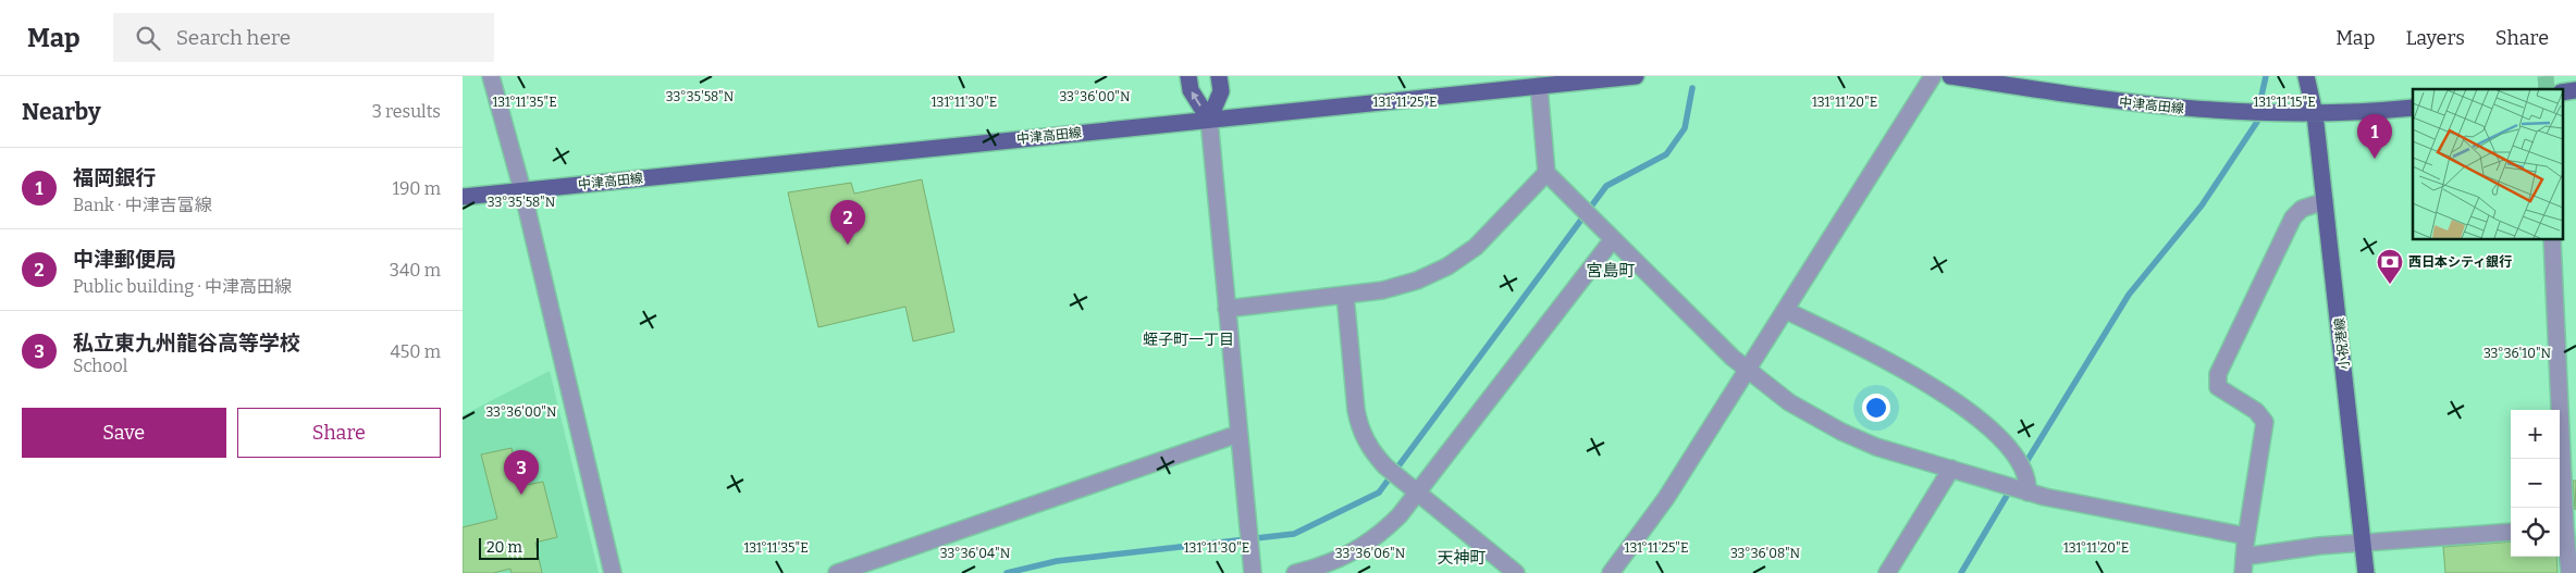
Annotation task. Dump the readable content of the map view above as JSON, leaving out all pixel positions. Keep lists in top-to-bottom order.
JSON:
{
  "streets": {
    "main road": ["中津高田線", "小祝港線"]
  },
  "crossings": [
    ["中津高田線", "小祝港線"]
  ],
  "districts": ["宮島町", "蛭子町一丁目", "天神町"],
  "places": {
    "bank": ["西日本シティ銀行"]
  },
  "scale_bar": "20 m",
  "page": {
    "header": "Map",
    "search": "Search here",
    "nav": ["Map", "Layers", "Share"],
    "heading": ["Nearby", "3 results"],
    "pins": ["1", "2", "3"],
    "list": [
      {
        "mark": "1",
        "name": "福岡銀行",
        "note": "Bank · 中津吉富線",
        "value": "190 m"
      },
      {
        "mark": "2",
        "name": "中津郵便局",
        "note": "Public building · 中津高田線",
        "value": "340 m"
      },
      {
        "mark": "3",
        "name": "私立東九州龍谷高等学校",
        "note": "School",
        "value": "450 m"
      }
    ],
    "buttons": ["Save", "Share"],
    "map_buttons": ["+", "−"],
    "scale": "20 m"
  },
  "coordinates": [
    "33°35'58\"N",
    "33°36'00\"N",
    "131°11'35\"E",
    "131°11'25\"E",
    "131°11'15\"E",
    "131°11'30\"E",
    "131°11'20\"E",
    "33°36'10\"N",
    "33°36'04\"N",
    "33°36'06\"N",
    "33°36'08\"N"
  ]
}
